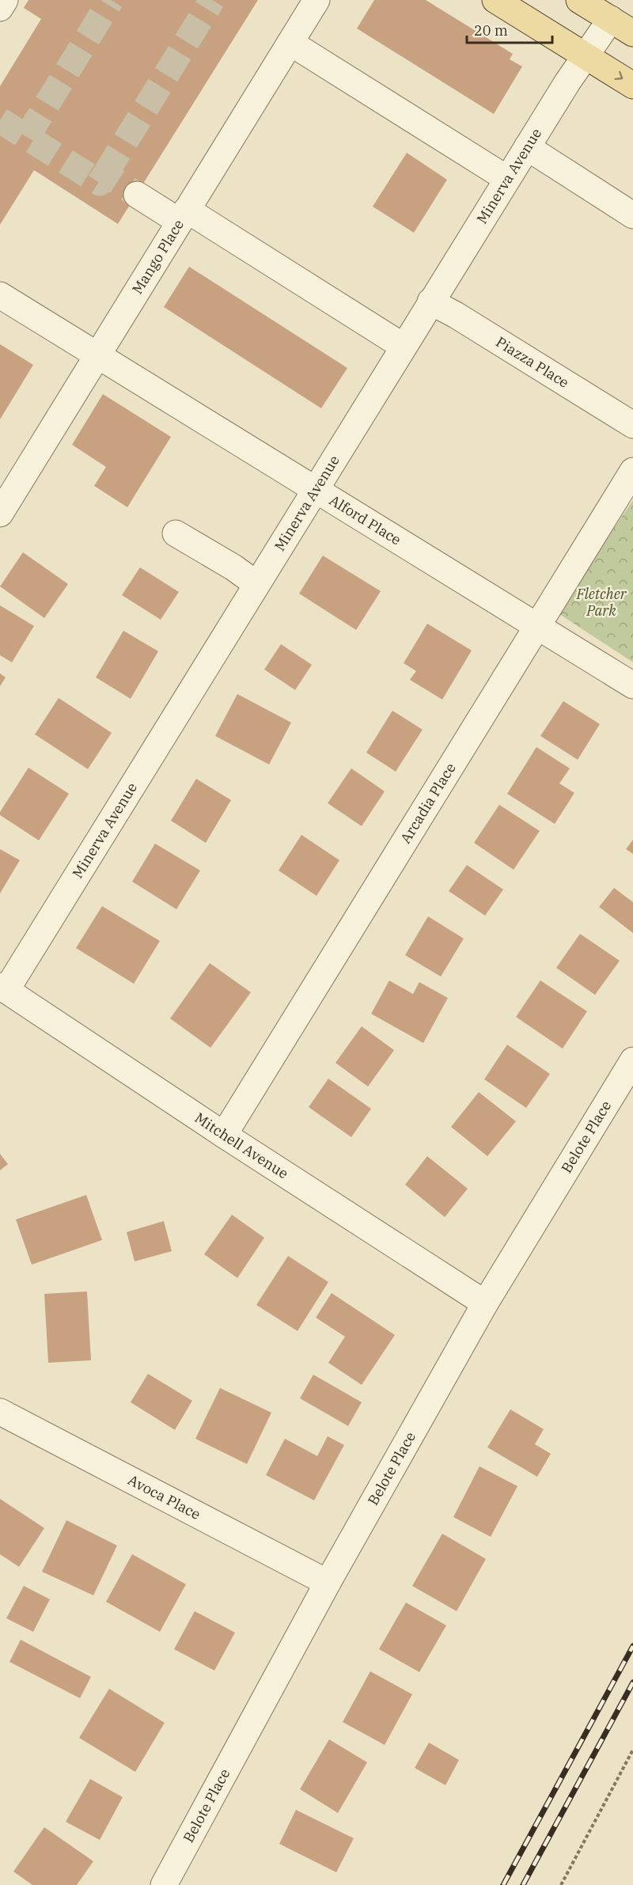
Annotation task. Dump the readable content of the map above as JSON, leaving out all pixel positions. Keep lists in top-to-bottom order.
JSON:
{
  "streets": {
    "street": [
      "Minerva Avenue",
      "Mango Place",
      "Piazza Place",
      "Alford Place",
      "Arcadia Place",
      "Belote Place",
      "Mitchell Avenue",
      "Avoca Place"
    ]
  },
  "crossings": [
    ["Minerva Avenue", "Piazza Place"],
    ["Minerva Avenue", "Alford Place"],
    ["Minerva Avenue", "Mitchell Avenue"],
    ["Mango Place", "Alford Place"],
    ["Alford Place", "Arcadia Place"],
    ["Arcadia Place", "Mitchell Avenue"],
    ["Belote Place", "Mitchell Avenue"],
    ["Belote Place", "Avoca Place"]
  ],
  "parks": ["Fletcher Park"],
  "scale_bar": "20 m"
}
